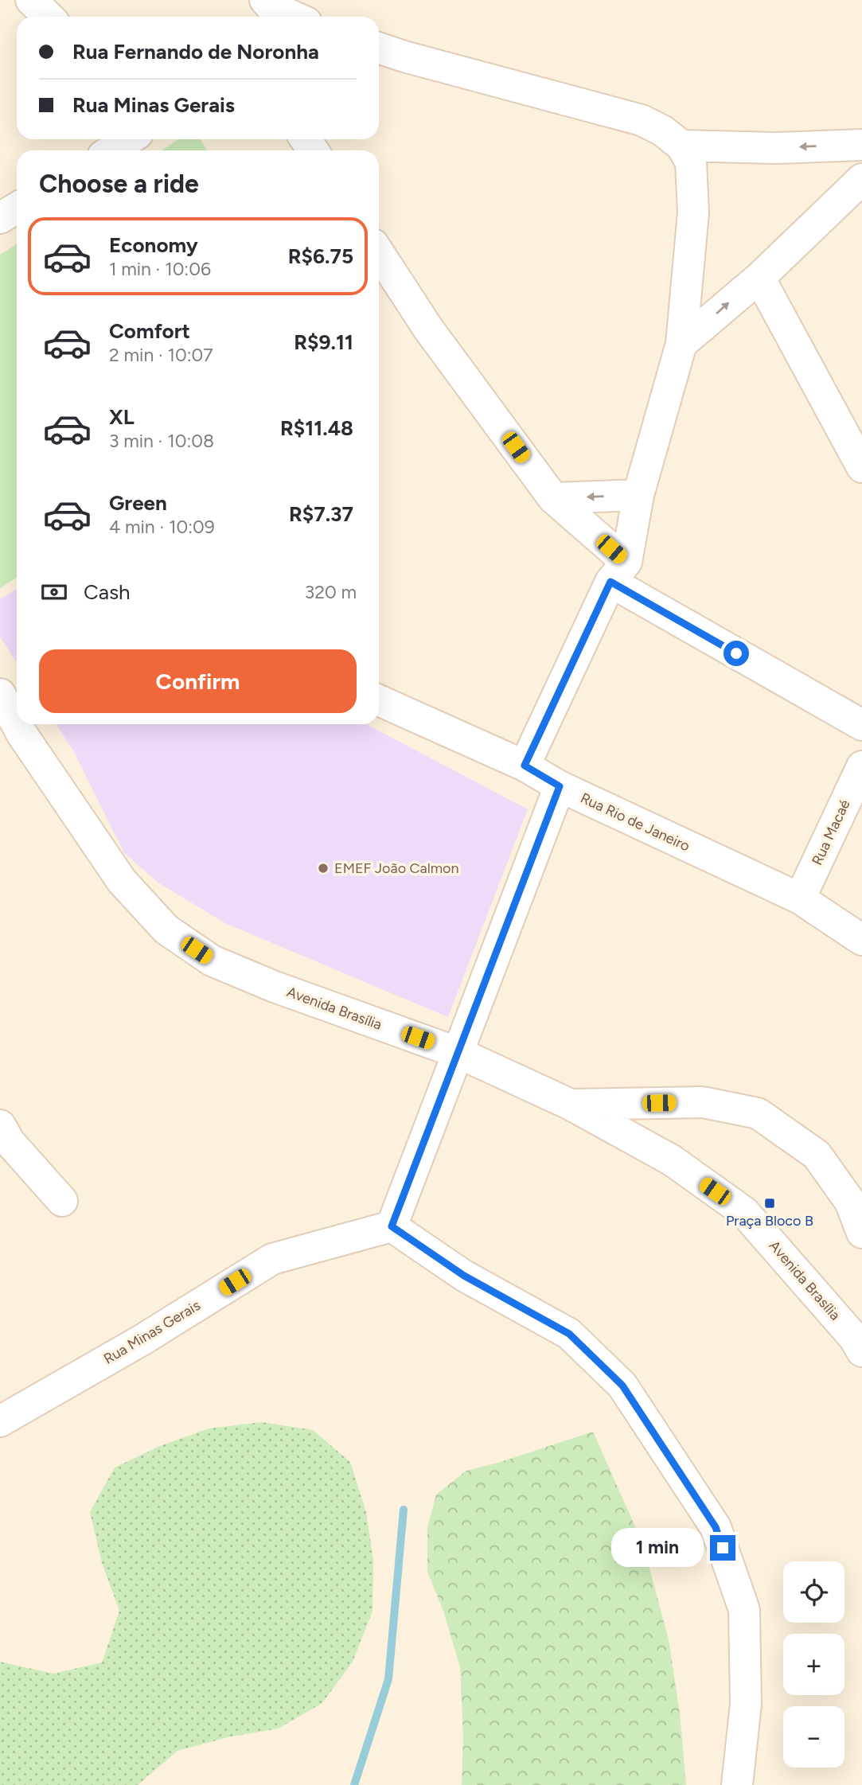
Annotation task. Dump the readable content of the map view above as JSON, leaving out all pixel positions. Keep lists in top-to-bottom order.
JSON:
{
  "streets": {
    "street": [
      "Rua Rio de Janeiro",
      "Rua Macaé",
      "Avenida Brasília",
      "Rua Minas Gerais"
    ]
  },
  "crossings": [
    ["Rua Rio de Janeiro", "Rua Macaé"]
  ],
  "places": {
    "other": ["EMEF João Calmon"],
    "transit": ["Praça Bloco B"]
  },
  "page": {
    "banner": ["Rua Fernando de Noronha", "Rua Minas Gerais"],
    "heading": "Choose a ride",
    "list": [
      {
        "name": "Economy",
        "note": "1 min · 10:06",
        "value": "R$6.75"
      },
      {
        "name": "Comfort",
        "note": "2 min · 10:07",
        "value": "R$9.11"
      },
      {
        "name": "XL",
        "note": "3 min · 10:08",
        "value": "R$11.48"
      },
      {
        "name": "Green",
        "note": "4 min · 10:09",
        "value": "R$7.37"
      }
    ],
    "pay": ["Cash", "320 m"],
    "buttons": "Confirm",
    "bubble": "1 min",
    "map_buttons": ["+", "−"]
  }
}
